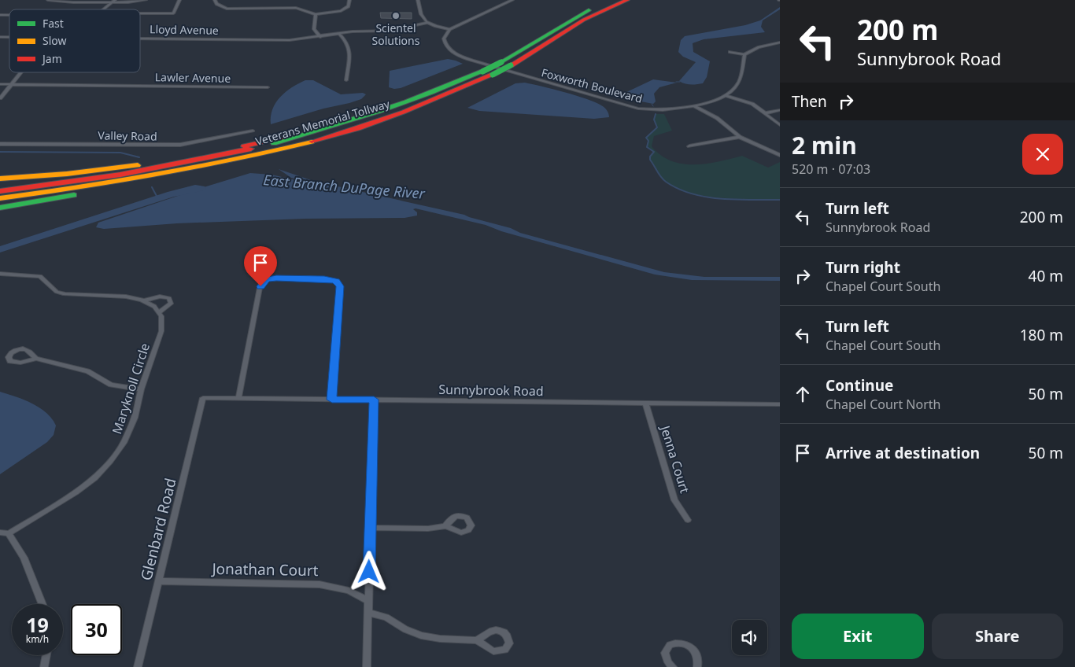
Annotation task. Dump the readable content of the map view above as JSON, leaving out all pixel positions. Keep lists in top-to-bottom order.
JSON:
{
  "streets": {
    "highway": ["Veterans Memorial Tollway"],
    "street": [
      "Lloyd Avenue",
      "Lawler Avenue",
      "Foxworth Boulevard",
      "Valley Road",
      "Maryknoll Circle",
      "Sunnybrook Road",
      "Jenna Court",
      "Glenbard Road",
      "Jonathan Court"
    ]
  },
  "crossings": [
    ["Foxworth Boulevard", "Veterans Memorial Tollway"],
    ["Sunnybrook Road", "Jenna Court"],
    ["Sunnybrook Road", "Glenbard Road"],
    ["Glenbard Road", "Jonathan Court"]
  ],
  "water": ["East Branch DuPage River"],
  "places": ["Scientel Solutions"],
  "legend": ["Fast", "Slow", "Jam"],
  "page": {
    "turn": ["200 m", "Sunnybrook Road"],
    "then": "Then",
    "heading": ["2 min", "520 m · 07:03"],
    "list": [
      {
        "name": "Turn left",
        "note": "Sunnybrook Road",
        "value": "200 m"
      },
      {
        "name": "Turn right",
        "note": "Chapel Court South",
        "value": "40 m"
      },
      {
        "name": "Turn left",
        "note": "Chapel Court South",
        "value": "180 m"
      },
      {
        "name": "Continue",
        "note": "Chapel Court North",
        "value": "50 m"
      },
      {
        "name": "Arrive at destination",
        "value": "50 m"
      }
    ],
    "speed": "19 km/h",
    "limit": "30",
    "buttons": ["Exit", "Share"]
  }
}
